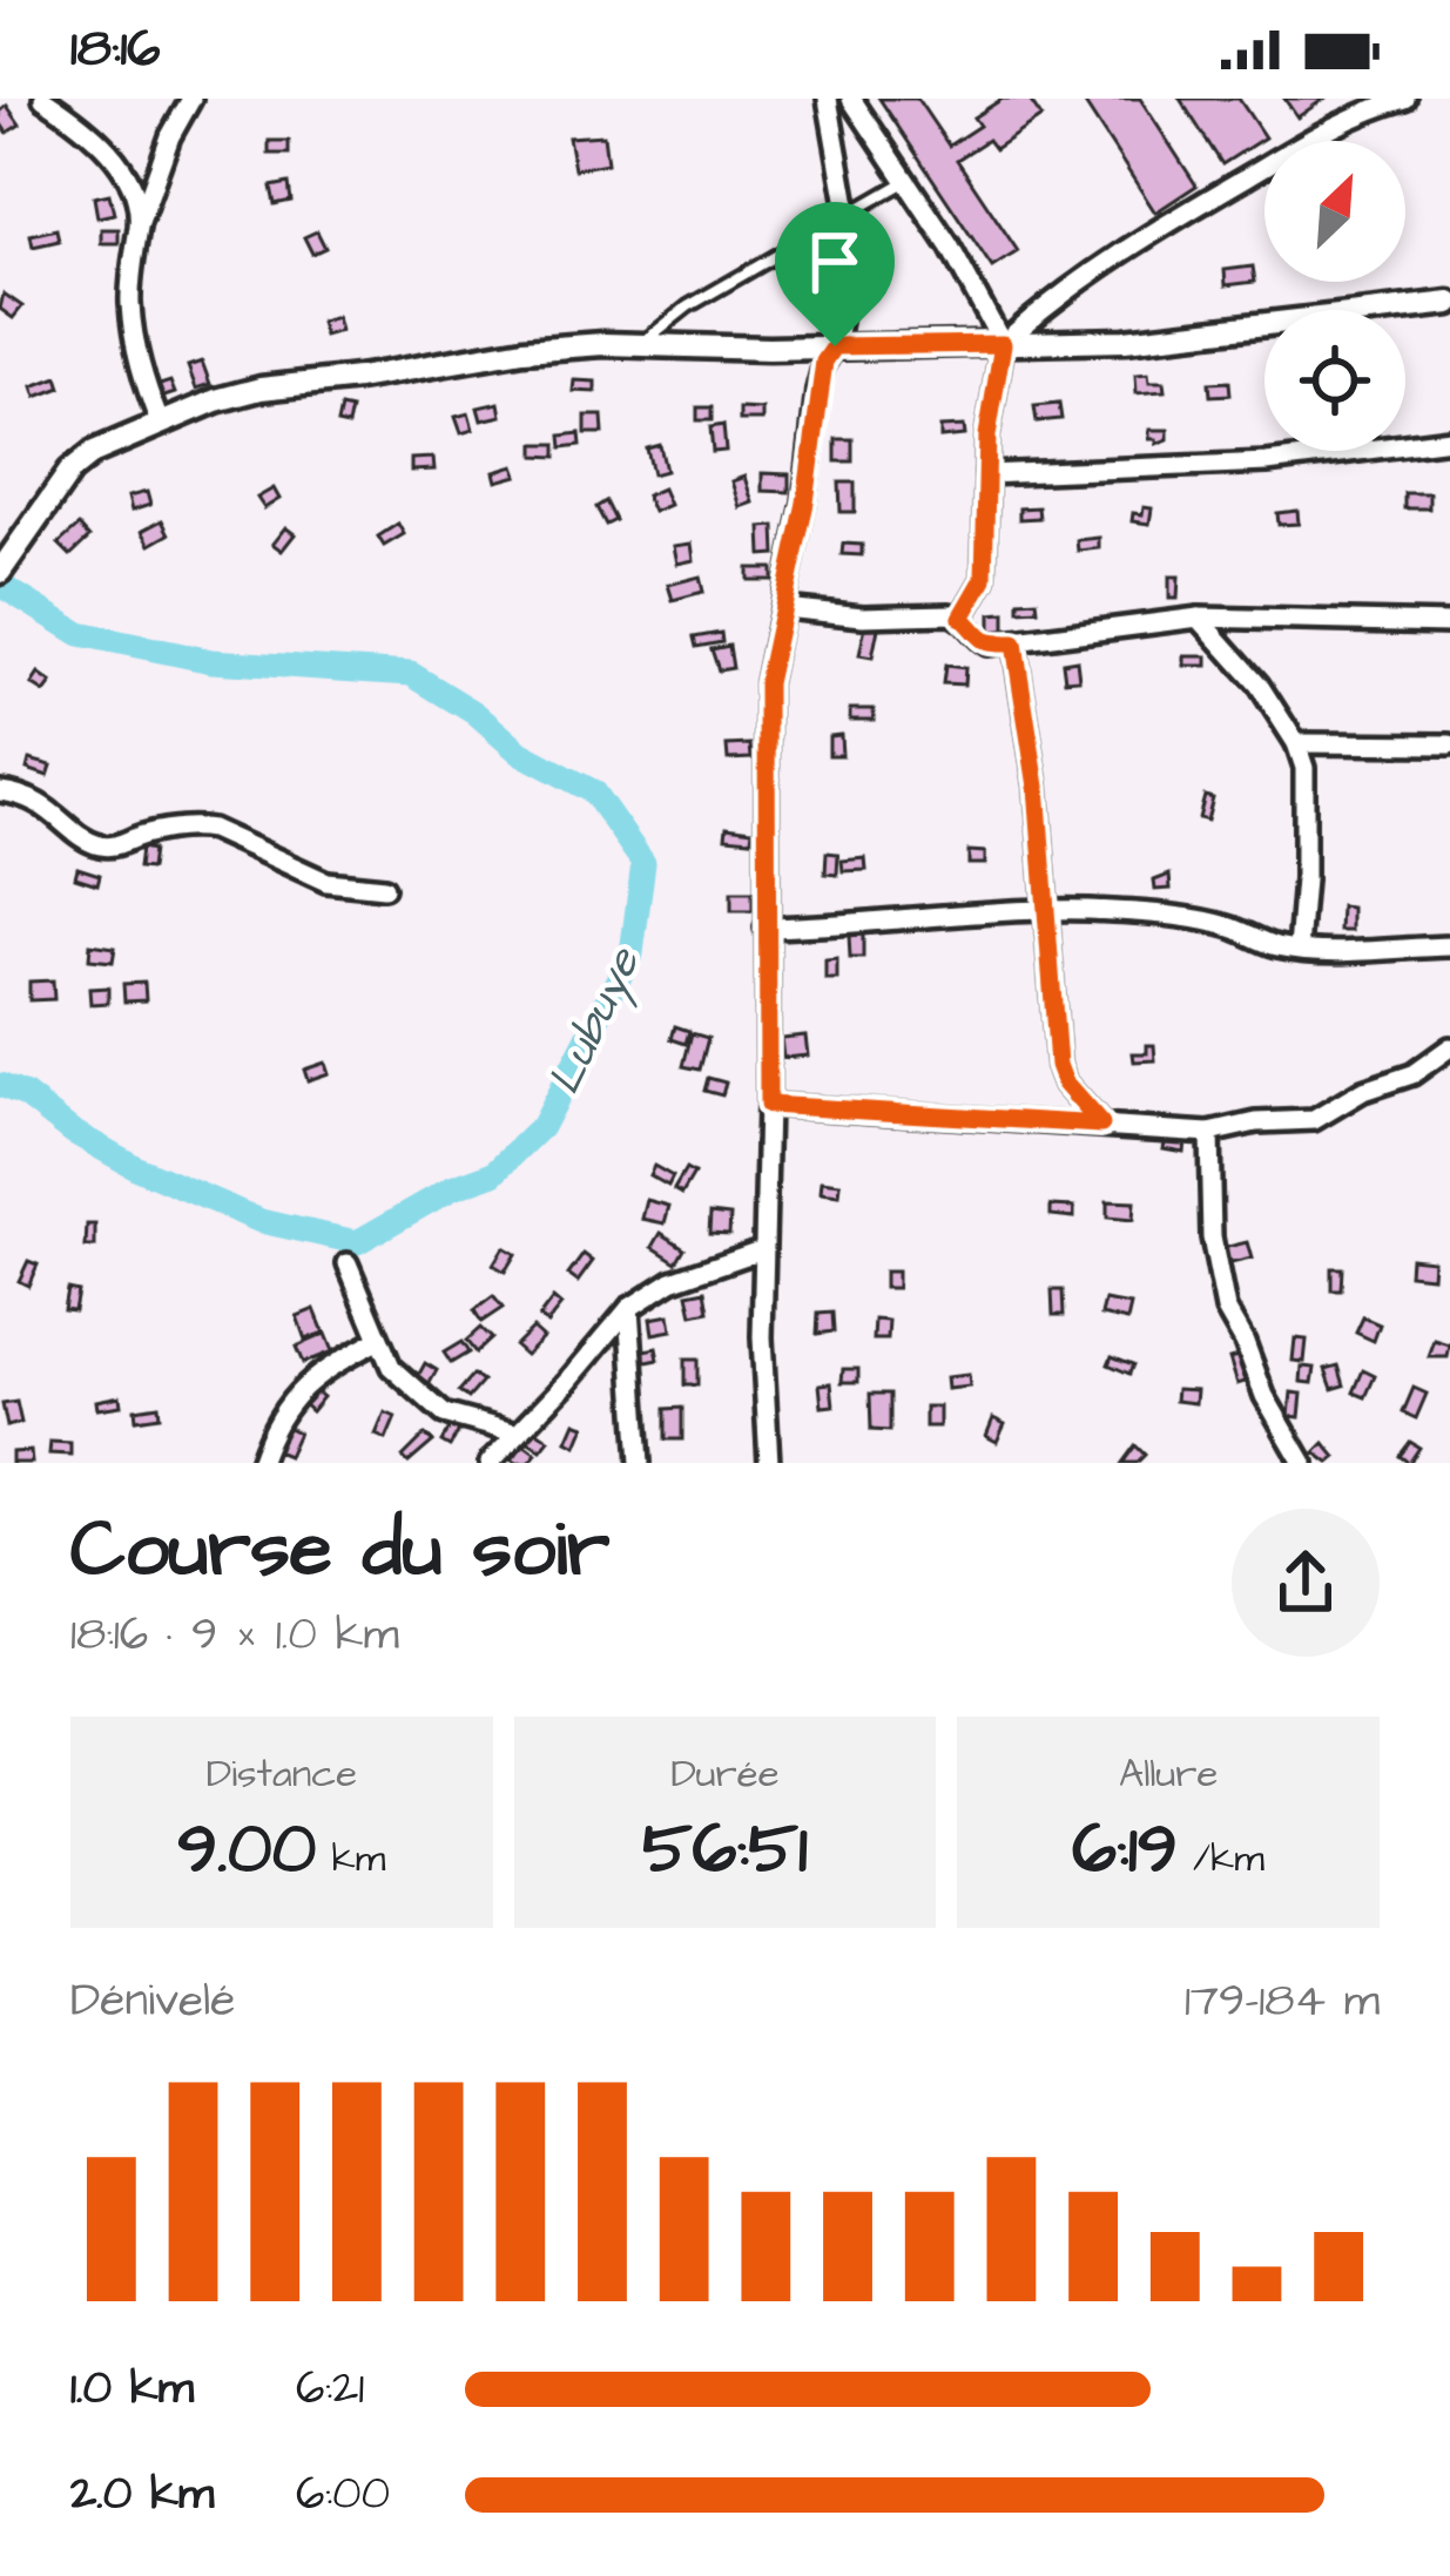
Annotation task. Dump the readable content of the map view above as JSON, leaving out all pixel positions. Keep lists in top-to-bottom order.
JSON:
{
  "water": ["Lubuye"],
  "north": "top right",
  "page": {
    "status": "18:16",
    "heading": ["Course du soir", "18:16 · 9 × 1.0 km"],
    "stats": [
      ["Distance", "9.00 km"],
      ["Durée", "56:51"],
      ["Allure", "6:19 /km"]
    ],
    "chart": ["Dénivelé", "179–184 m"],
    "list": [
      {
        "name": "1.0 km",
        "note": "6:21"
      },
      {
        "name": "2.0 km",
        "note": "6:00"
      }
    ]
  }
}
